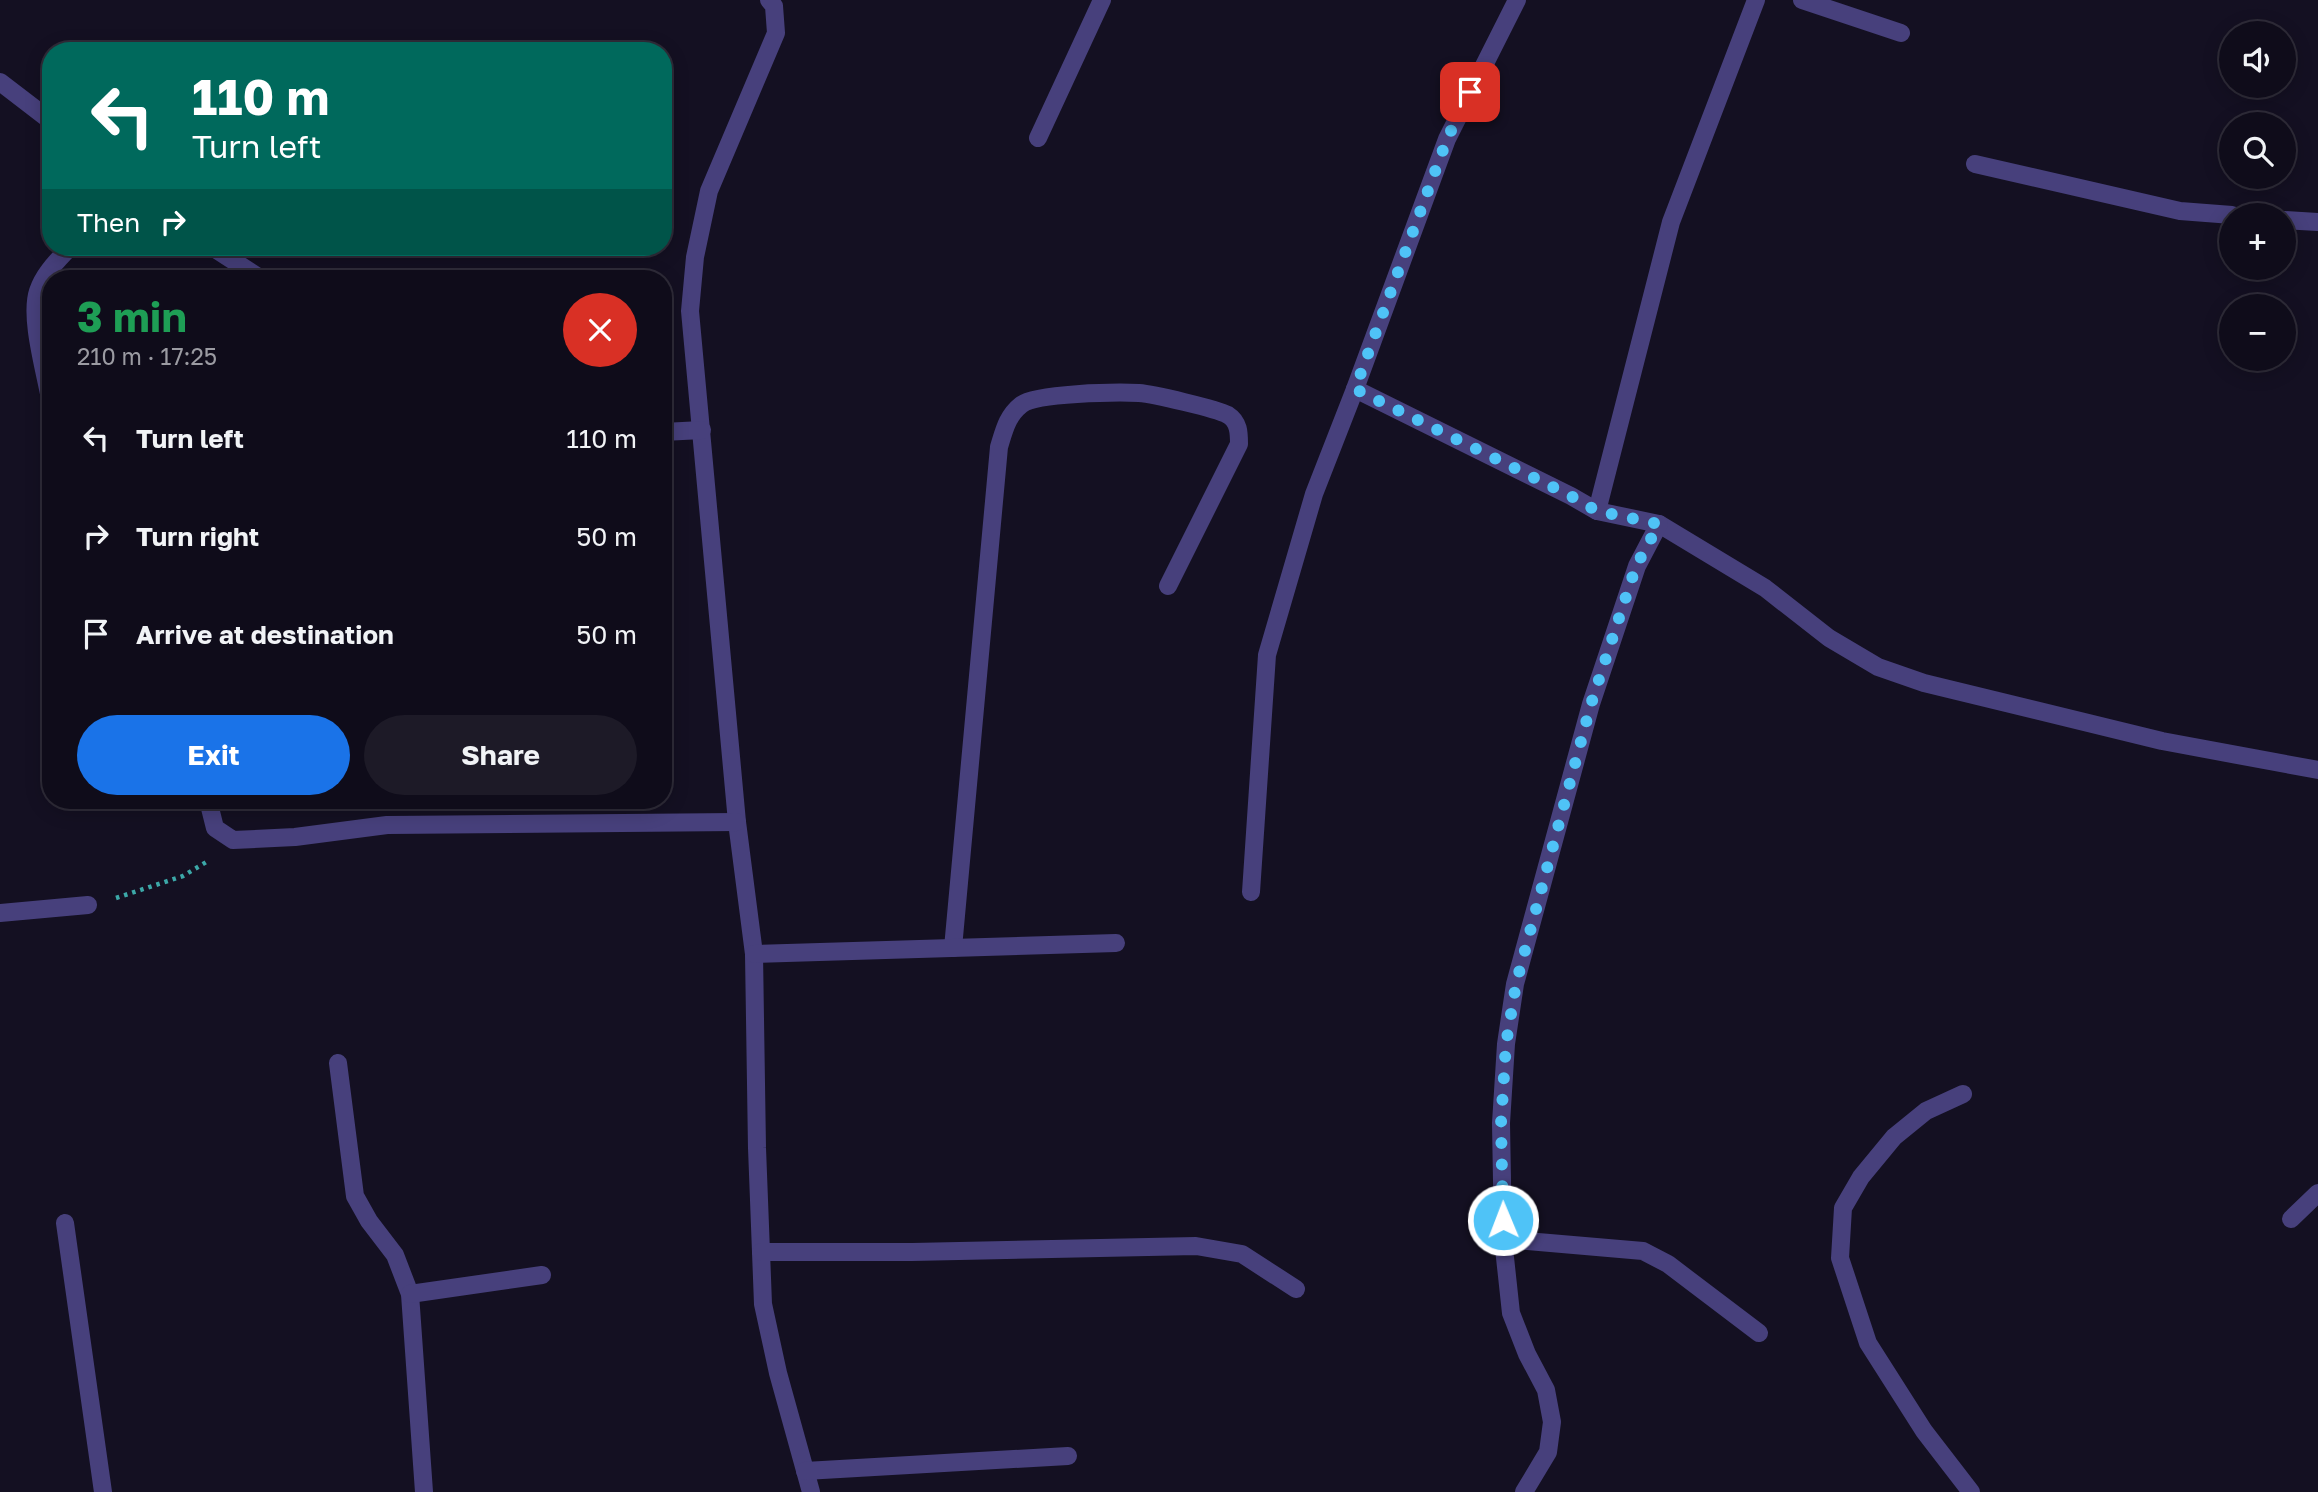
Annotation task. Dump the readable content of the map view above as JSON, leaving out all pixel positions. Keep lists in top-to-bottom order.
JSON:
{
  "page": {
    "map_buttons": ["+", "−"],
    "turn": ["110 m", "Turn left"],
    "then": "Then",
    "heading": ["3 min", "210 m · 17:25"],
    "list": [
      {
        "name": "Turn left",
        "value": "110 m"
      },
      {
        "name": "Turn right",
        "value": "50 m"
      },
      {
        "name": "Arrive at destination",
        "value": "50 m"
      }
    ],
    "buttons": ["Exit", "Share"]
  }
}
